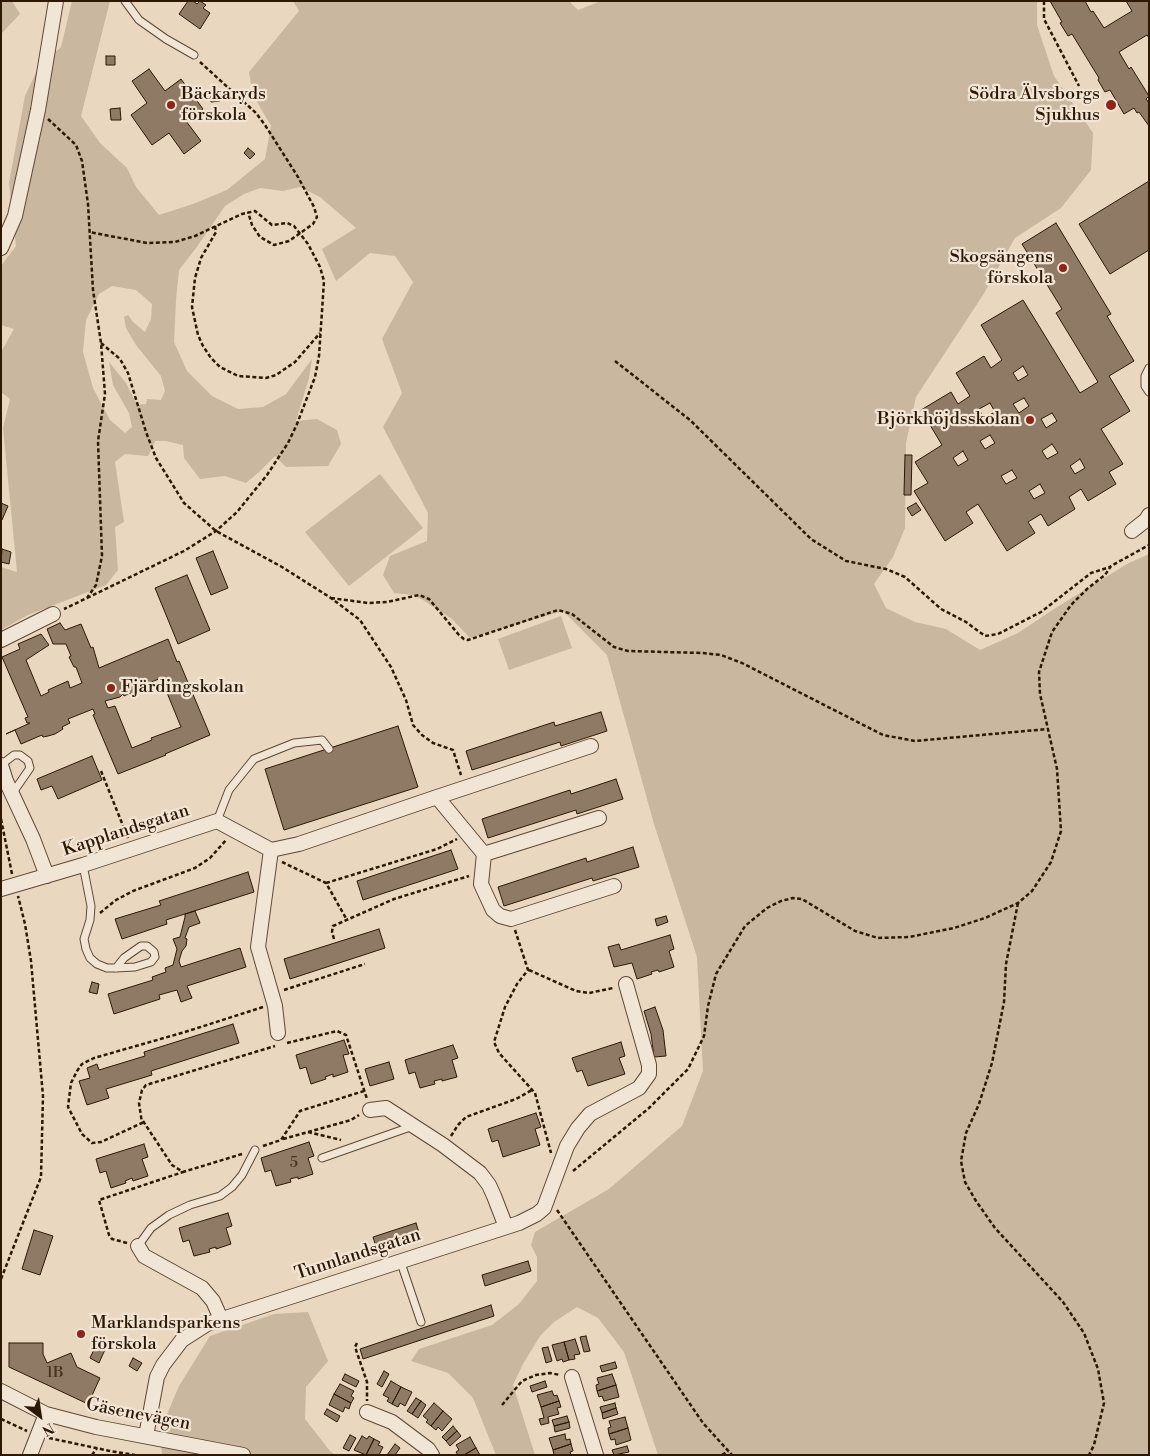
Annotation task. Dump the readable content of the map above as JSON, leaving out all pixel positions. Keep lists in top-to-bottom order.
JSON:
{
  "streets": {
    "street": ["Kapplandsgatan", "Tunnlandsgatan", "Gäsenevägen"]
  },
  "crossings": [
    ["Tunnlandsgatan", "Gäsenevägen"]
  ],
  "places": [
    "Bäckaryds förskola",
    "Södra Älvsborgs Sjukhus",
    "Skogsängens förskola",
    "Björkhöjdsskolan",
    "Fjärdingskolan",
    "Marklandsparkens förskola"
  ],
  "house_numbers": ["5", "1B"],
  "north": "bottom right"
}
